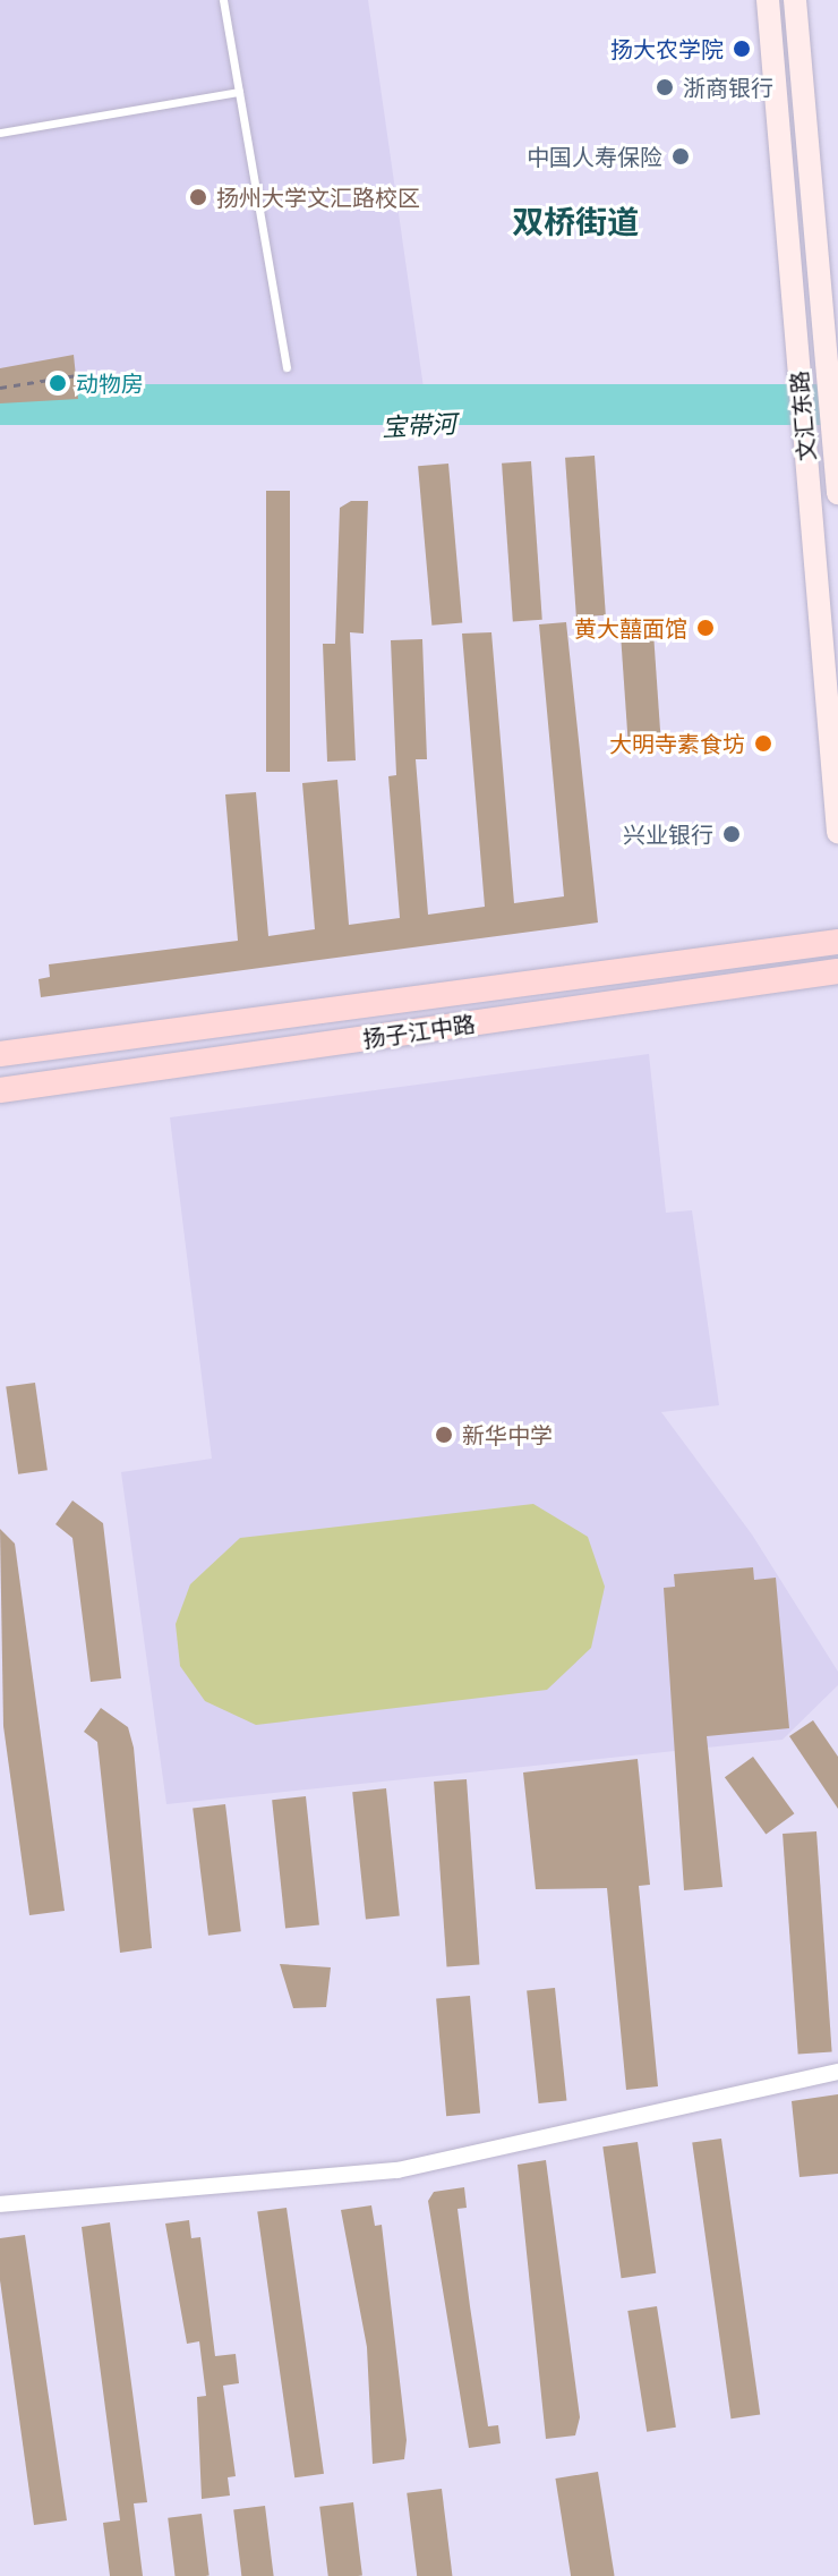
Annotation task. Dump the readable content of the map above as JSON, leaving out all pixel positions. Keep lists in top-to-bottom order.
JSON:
{
  "streets": {
    "main road": ["文汇东路", "扬子江中路"]
  },
  "districts": ["双桥街道"],
  "water": ["宝带河"],
  "places": [
    "扬大农学院",
    "浙商银行",
    "中国人寿保险",
    "扬州大学文汇路校区",
    "动物房",
    "黄大囍面馆",
    "大明寺素食坊",
    "兴业银行",
    "新华中学"
  ]
}
